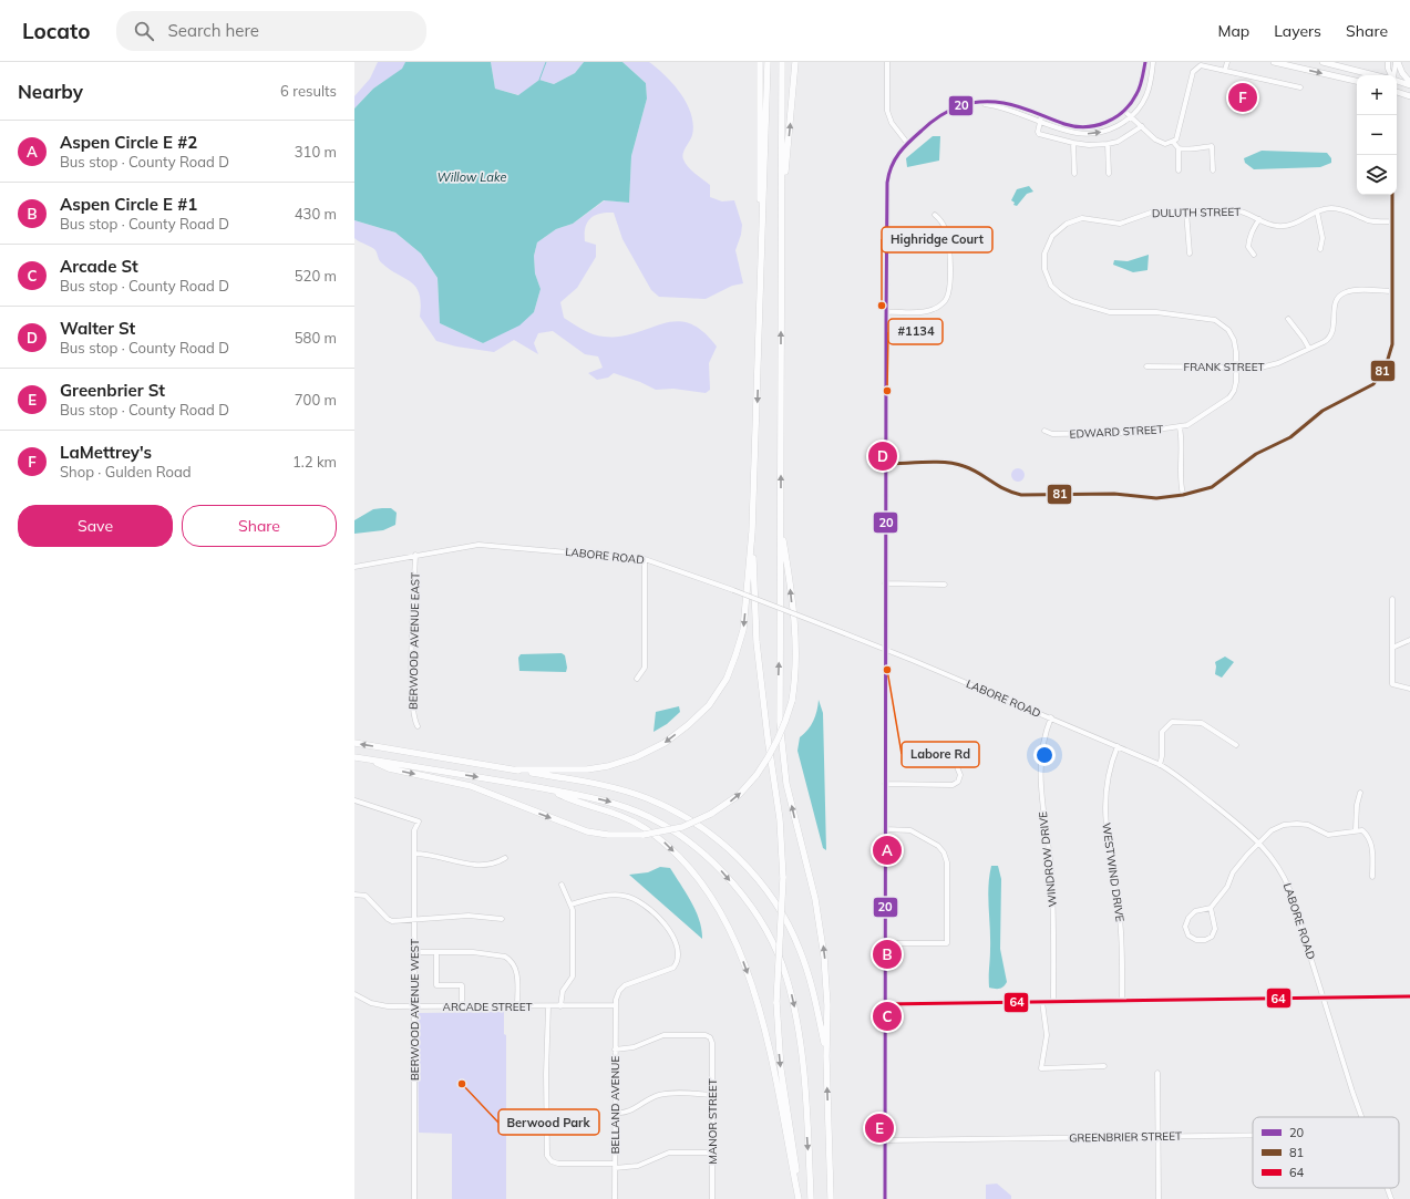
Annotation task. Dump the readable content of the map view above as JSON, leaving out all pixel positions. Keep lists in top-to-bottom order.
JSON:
{
  "streets": {
    "street": [
      "DULUTH STREET",
      "FRANK STREET",
      "EDWARD STREET",
      "LABORE ROAD",
      "BERWOOD AVENUE EAST",
      "WINDROW DRIVE",
      "WESTWIND DRIVE",
      "ARCADE STREET",
      "BERWOOD AVENUE WEST",
      "BELLAND AVENUE",
      "MANOR STREET",
      "GREENBRIER STREET"
    ]
  },
  "crossings": [
    ["DULUTH STREET", "EDWARD STREET"],
    ["FRANK STREET", "EDWARD STREET"],
    ["LABORE ROAD", "BERWOOD AVENUE EAST"],
    ["LABORE ROAD", "WINDROW DRIVE"],
    ["LABORE ROAD", "WESTWIND DRIVE"],
    ["ARCADE STREET", "BERWOOD AVENUE WEST"],
    ["ARCADE STREET", "BELLAND AVENUE"],
    ["BELLAND AVENUE", "MANOR STREET"]
  ],
  "water": ["Willow Lake"],
  "places": [
    "Highridge Court",
    "#1134",
    "Labore Rd",
    "Berwood Park"
  ],
  "lines": ["transit line 20", "transit line 81", "transit line 64"],
  "legend": ["20", "81", "64"],
  "page": {
    "header": "Locato",
    "search": "Search here",
    "nav": ["Map", "Layers", "Share"],
    "heading": ["Nearby", "6 results"],
    "map_buttons": ["+", "−"],
    "pins": [
      "F",
      "D",
      "A",
      "B",
      "C",
      "E"
    ],
    "list": [
      {
        "mark": "A",
        "name": "Aspen Circle E #2",
        "note": "Bus stop · County Road D",
        "value": "310 m"
      },
      {
        "mark": "B",
        "name": "Aspen Circle E #1",
        "note": "Bus stop · County Road D",
        "value": "430 m"
      },
      {
        "mark": "C",
        "name": "Arcade St",
        "note": "Bus stop · County Road D",
        "value": "520 m"
      },
      {
        "mark": "D",
        "name": "Walter St",
        "note": "Bus stop · County Road D",
        "value": "580 m"
      },
      {
        "mark": "E",
        "name": "Greenbrier St",
        "note": "Bus stop · County Road D",
        "value": "700 m"
      },
      {
        "mark": "F",
        "name": "LaMettrey's",
        "note": "Shop · Gulden Road",
        "value": "1.2 km"
      }
    ],
    "buttons": ["Save", "Share"]
  }
}
